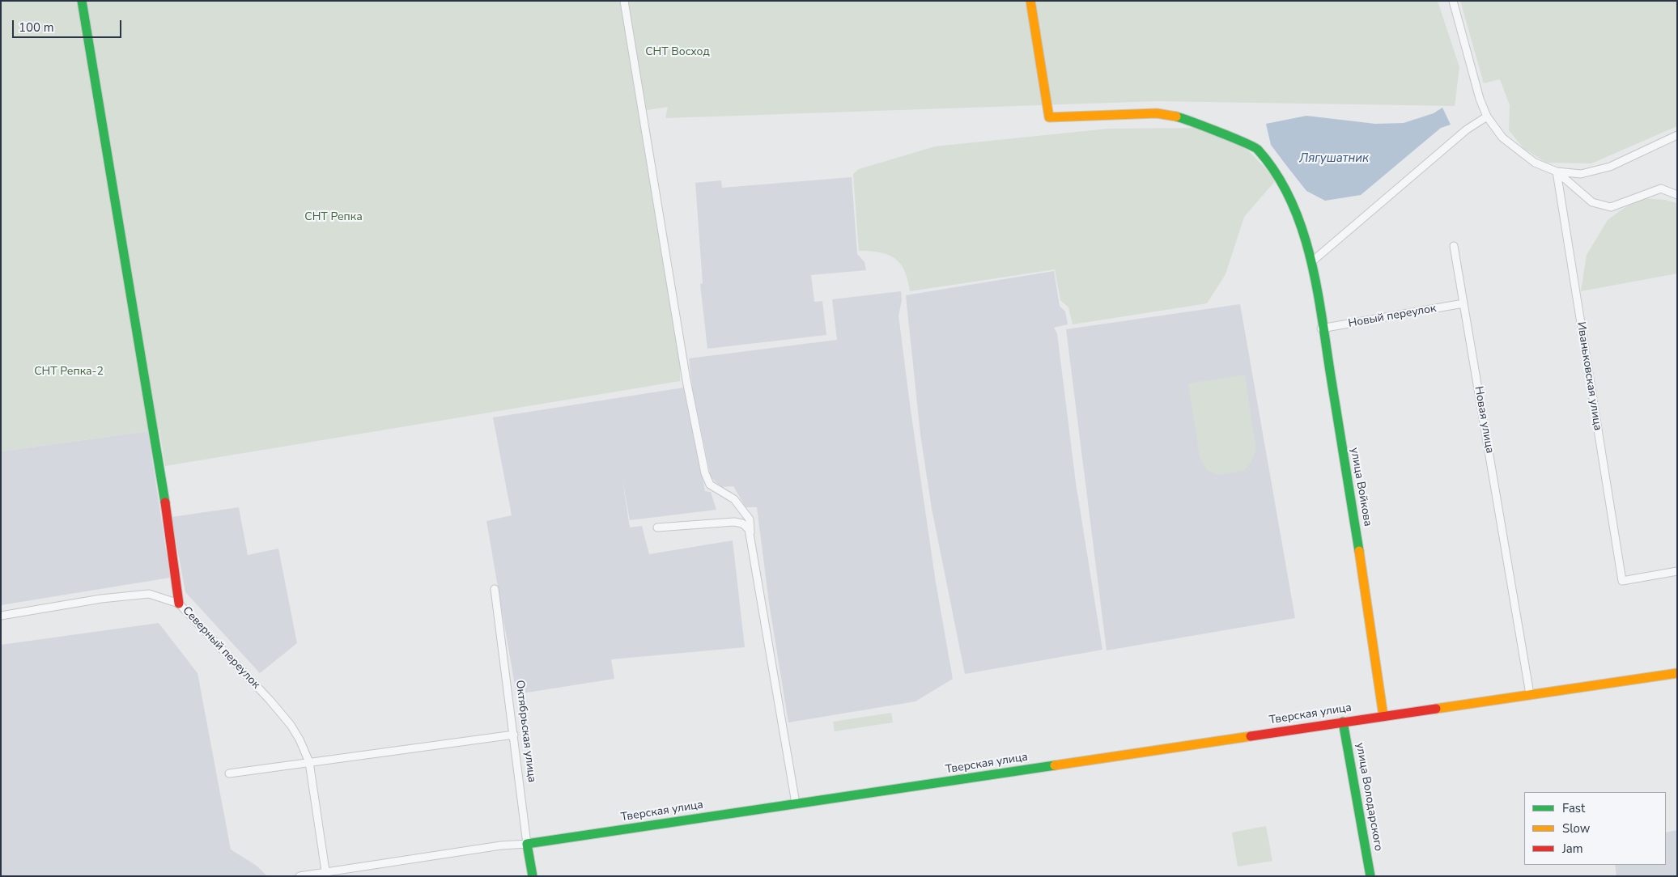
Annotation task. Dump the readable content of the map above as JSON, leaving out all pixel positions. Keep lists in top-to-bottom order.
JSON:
{
  "streets": {
    "street": [
      "Новый переулок",
      "Иваньковская улица",
      "Новая улица",
      "улица Войкова",
      "Северный переулок",
      "Тверская улица",
      "Октябрьская улица",
      "улица Володарского"
    ]
  },
  "crossings": [
    ["Новый переулок", "Новая улица"],
    ["Новый переулок", "улица Войкова"],
    ["Новая улица", "Тверская улица"],
    ["улица Войкова", "Тверская улица"],
    ["Северный переулок", "Тверская улица"],
    ["Тверская улица", "Октябрьская улица"],
    ["Тверская улица", "улица Володарского"]
  ],
  "water": ["Лягушатник"],
  "parks": ["СНТ Восход", "СНТ Репка", "СНТ Репка-2"],
  "legend": ["Fast", "Slow", "Jam"],
  "scale_bar": "100 m"
}
